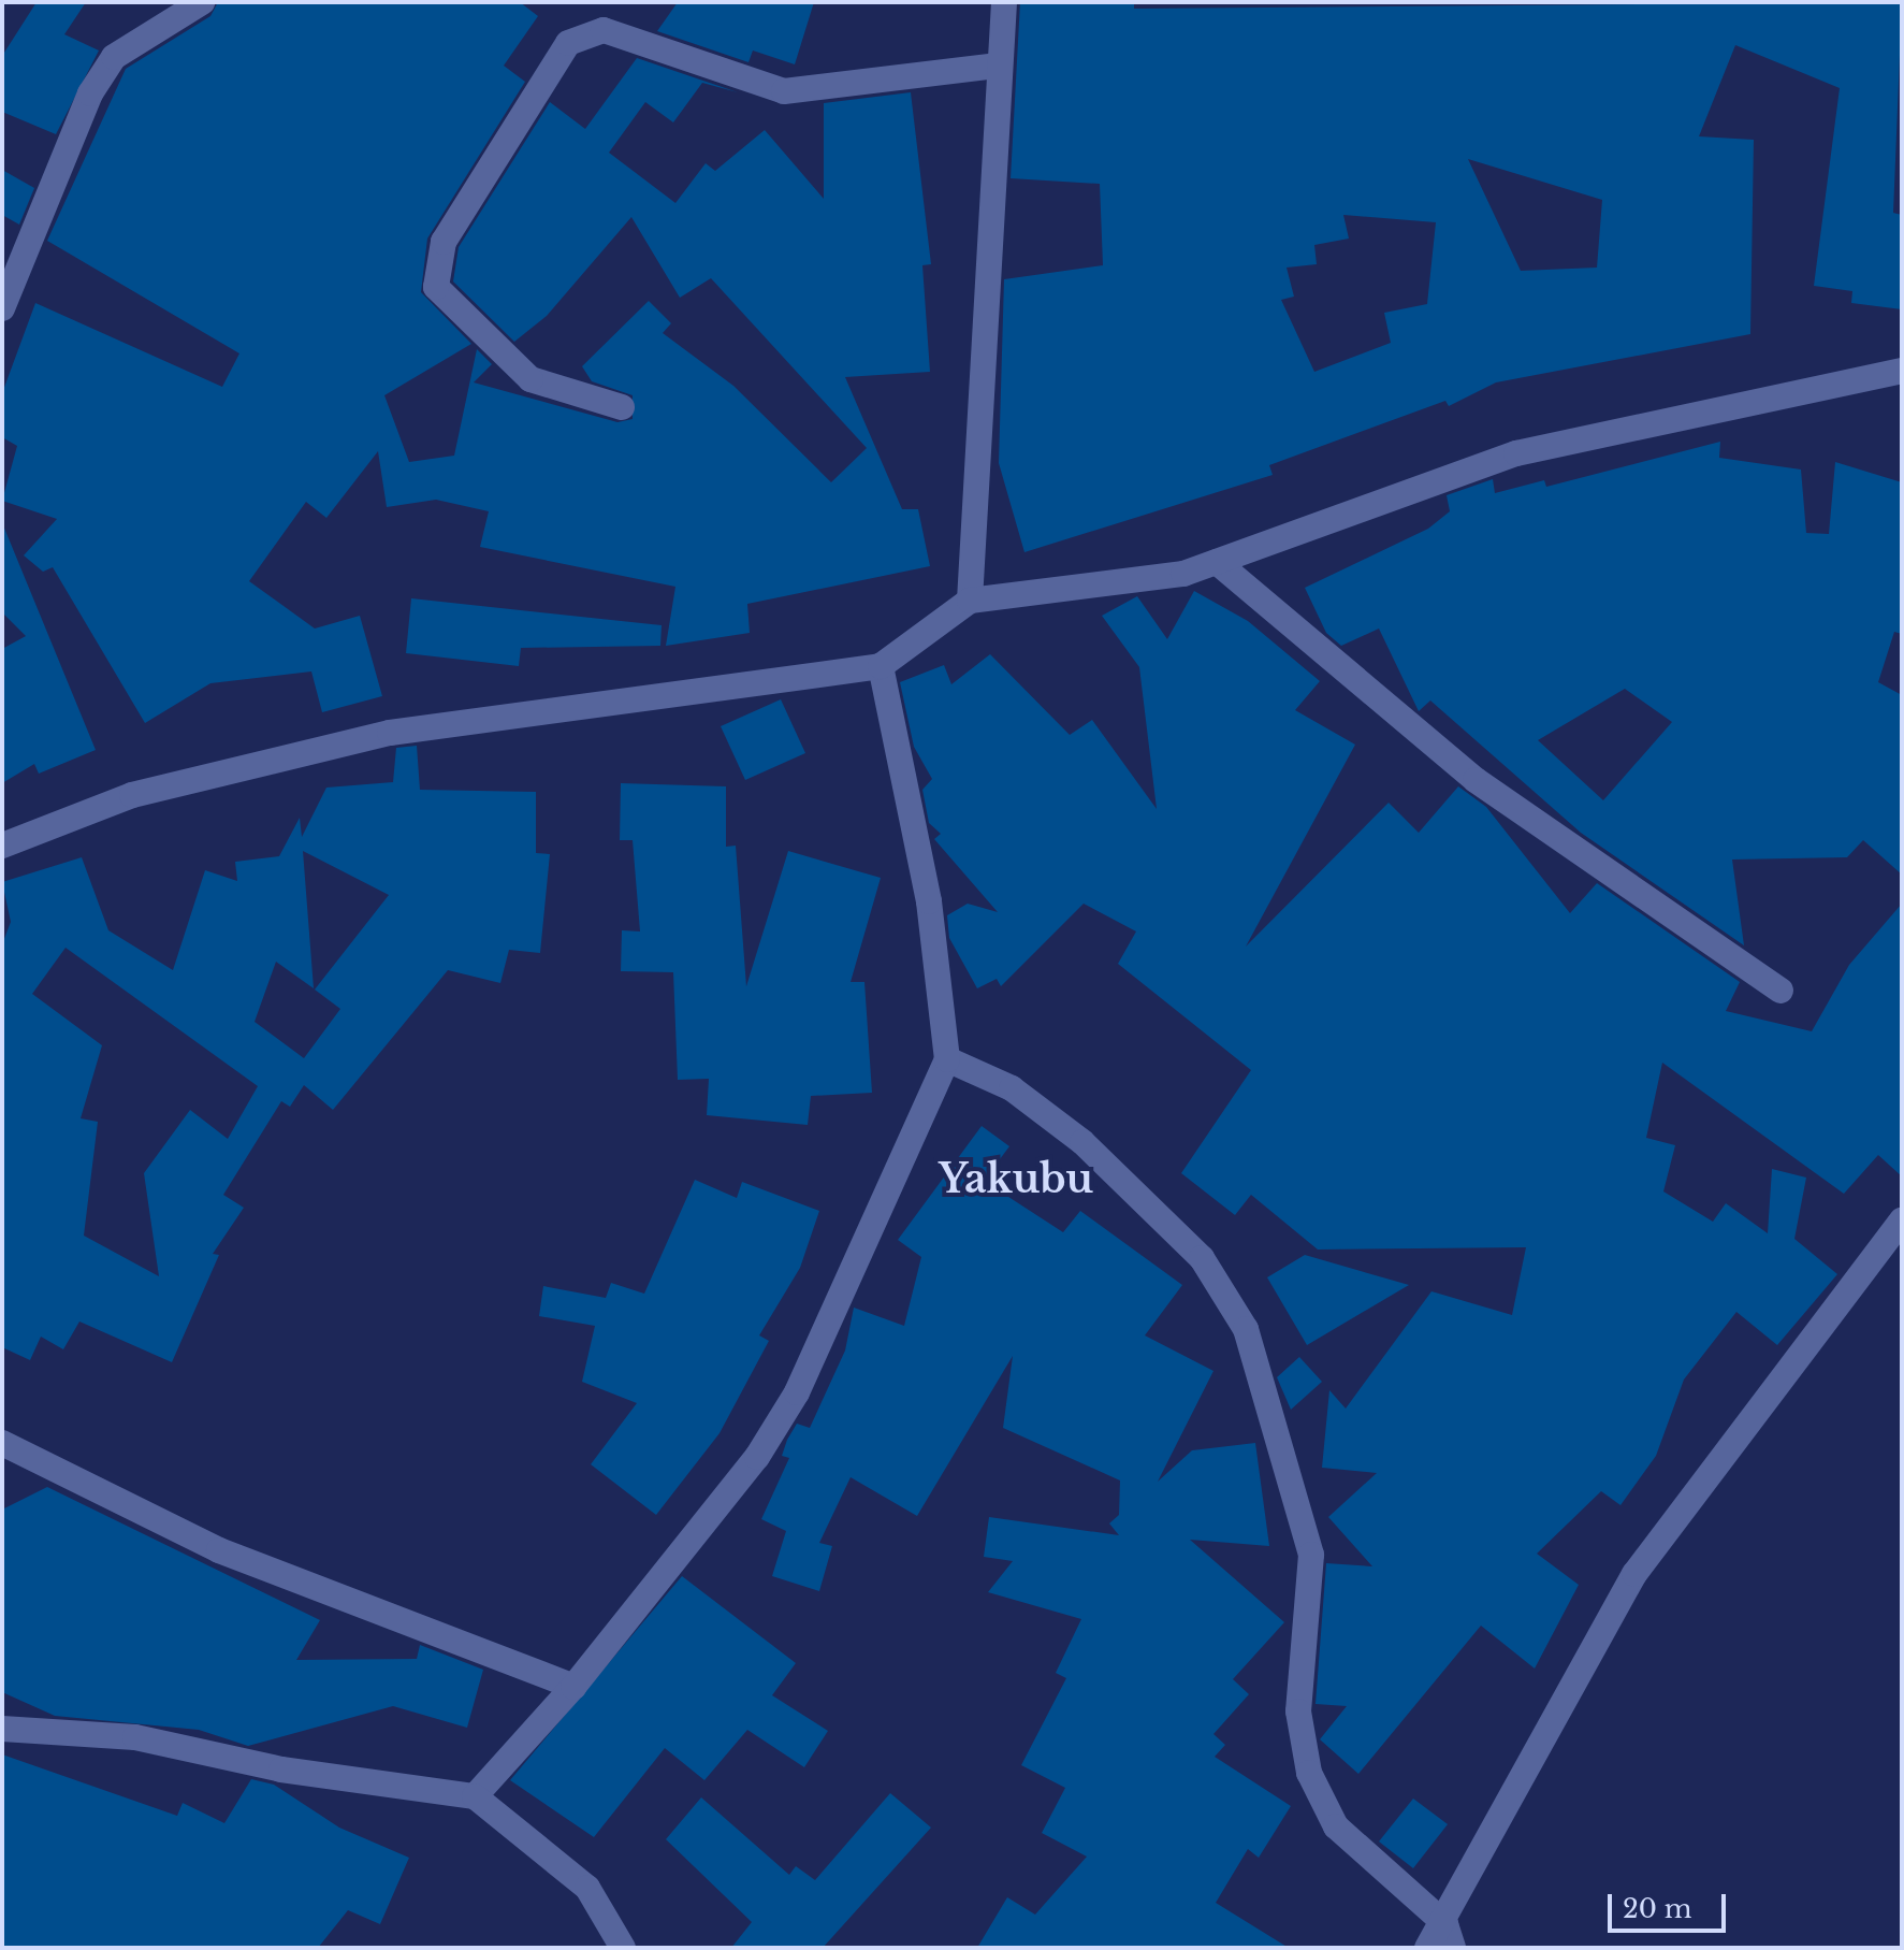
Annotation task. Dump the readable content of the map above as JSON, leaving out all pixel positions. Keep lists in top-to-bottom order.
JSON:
{
  "districts": ["Yakubu"],
  "scale_bar": "20 m"
}
